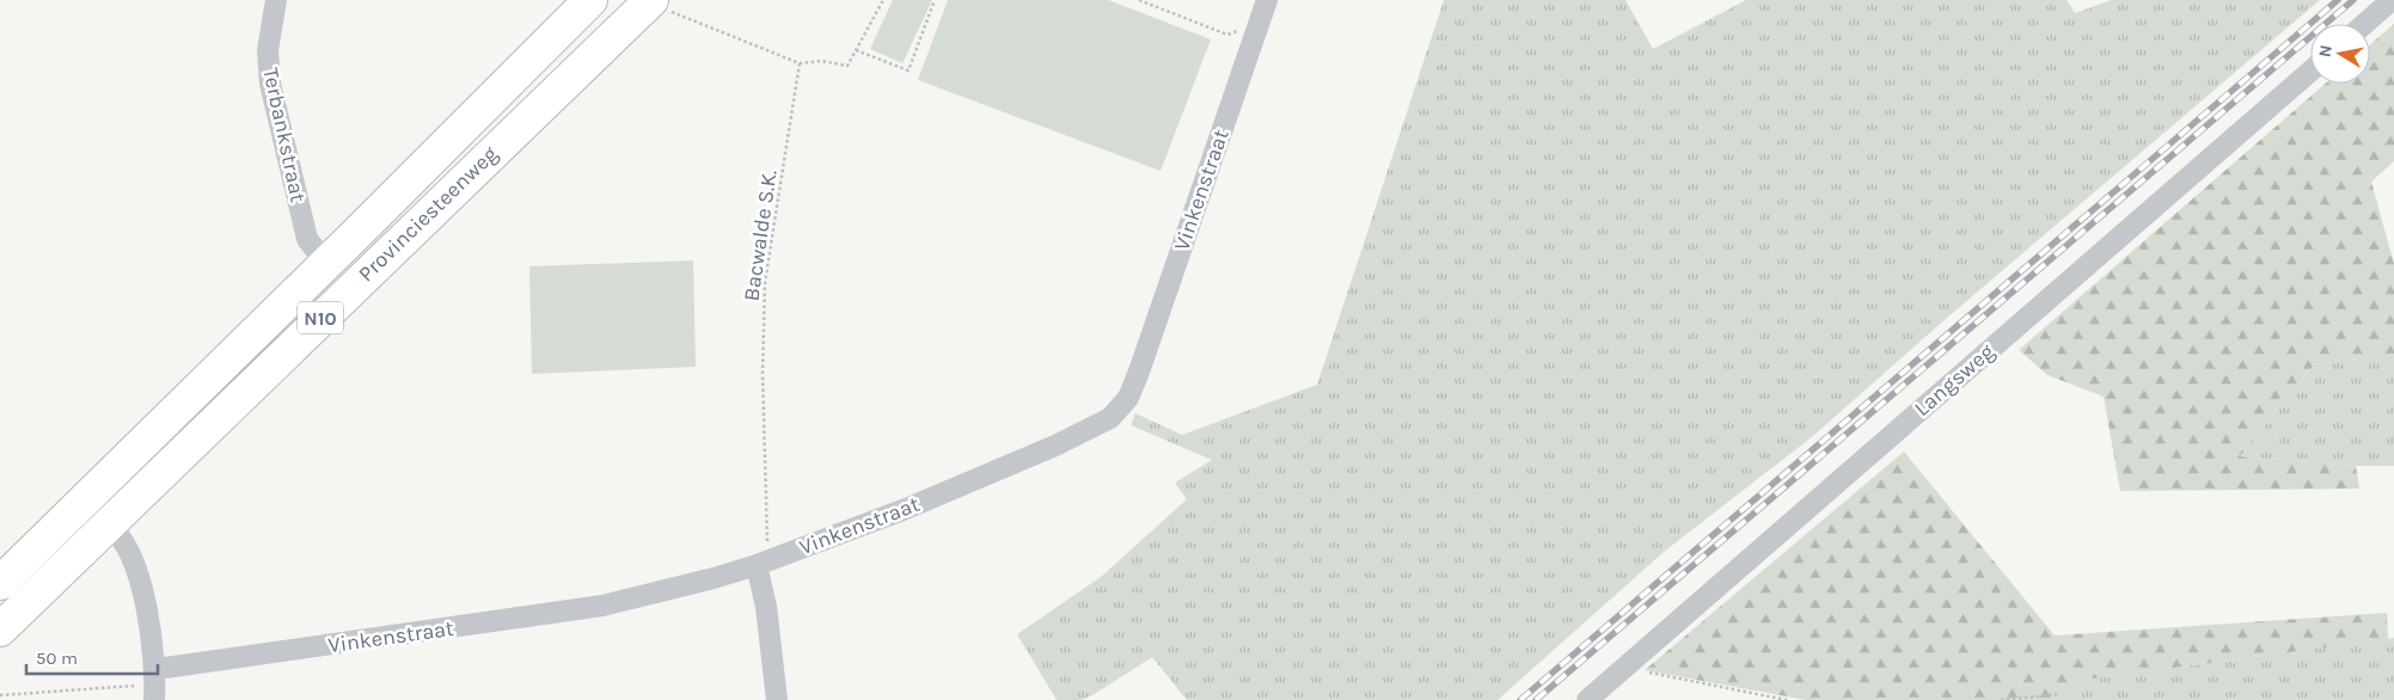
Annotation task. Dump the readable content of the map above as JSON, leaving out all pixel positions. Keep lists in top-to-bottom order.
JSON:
{
  "streets": {
    "main road": ["Provinciesteenweg", "N10"],
    "street": ["Terbankstraat", "Vinkenstraat", "Langsweg"],
    "path": ["Bacwalde S.K."]
  },
  "crossings": [
    ["Terbankstraat", "Provinciesteenweg"],
    ["Vinkenstraat", "Bacwalde S.K."]
  ],
  "scale_bar": "50 m",
  "north": "left"
}
